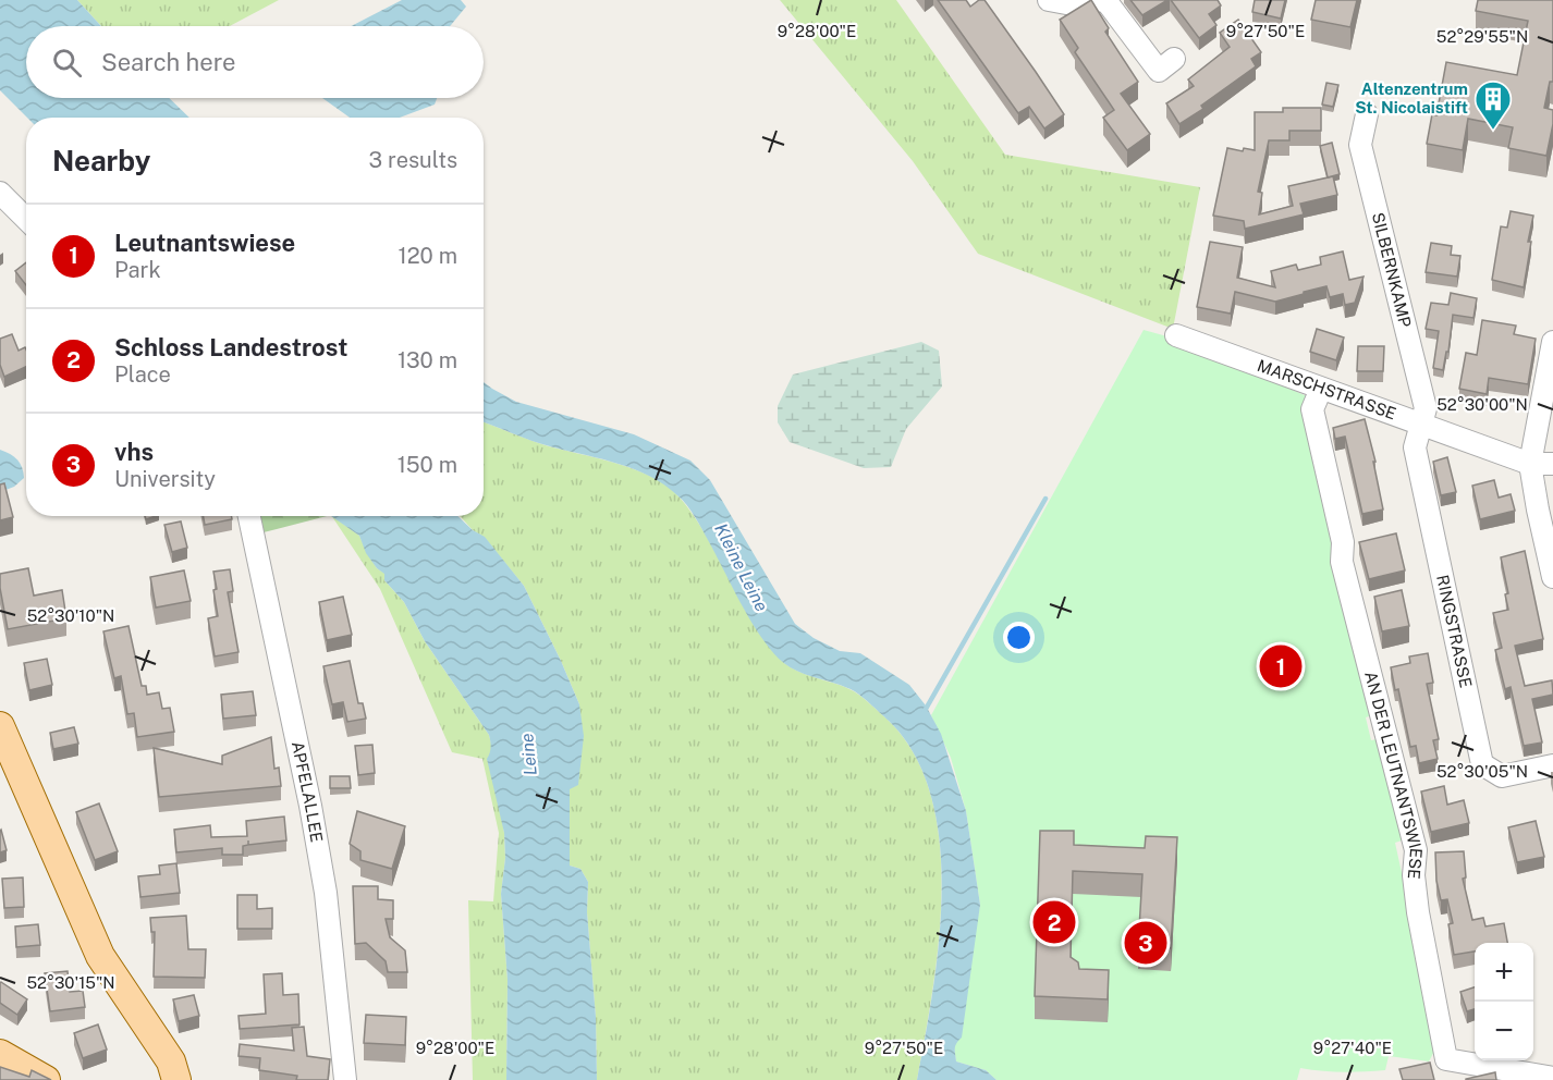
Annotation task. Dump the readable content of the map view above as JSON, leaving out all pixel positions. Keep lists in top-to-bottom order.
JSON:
{
  "streets": {
    "street": [
      "SILBERNKAMP",
      "MARSCHSTRASSE",
      "RINGSTRASSE",
      "AN DER LEUTNANTSWIESE",
      "APFELALLEE"
    ]
  },
  "crossings": [
    ["SILBERNKAMP", "MARSCHSTRASSE"],
    ["SILBERNKAMP", "RINGSTRASSE"],
    ["MARSCHSTRASSE", "RINGSTRASSE"],
    ["MARSCHSTRASSE", "AN DER LEUTNANTSWIESE"]
  ],
  "water": ["Kleine Leine", "Leine"],
  "places": {
    "building": ["Altenzentrum St. Nicolaistift"]
  },
  "page": {
    "search": "Search here",
    "heading": ["Nearby", "3 results"],
    "list": [
      {
        "mark": "1",
        "name": "Leutnantswiese",
        "note": "Park",
        "value": "120 m"
      },
      {
        "mark": "2",
        "name": "Schloss Landestrost",
        "note": "Place",
        "value": "130 m"
      },
      {
        "mark": "3",
        "name": "vhs",
        "note": "University",
        "value": "150 m"
      }
    ],
    "pins": ["1", "2", "3"],
    "map_buttons": ["+", "−"]
  },
  "coordinates": [
    "9°28'00\"E",
    "9°27'50\"E",
    "52°29'55\"N",
    "52°30'00\"N",
    "52°30'10\"N",
    "52°30'05\"N",
    "52°30'15\"N",
    "9°27'40\"E"
  ]
}
